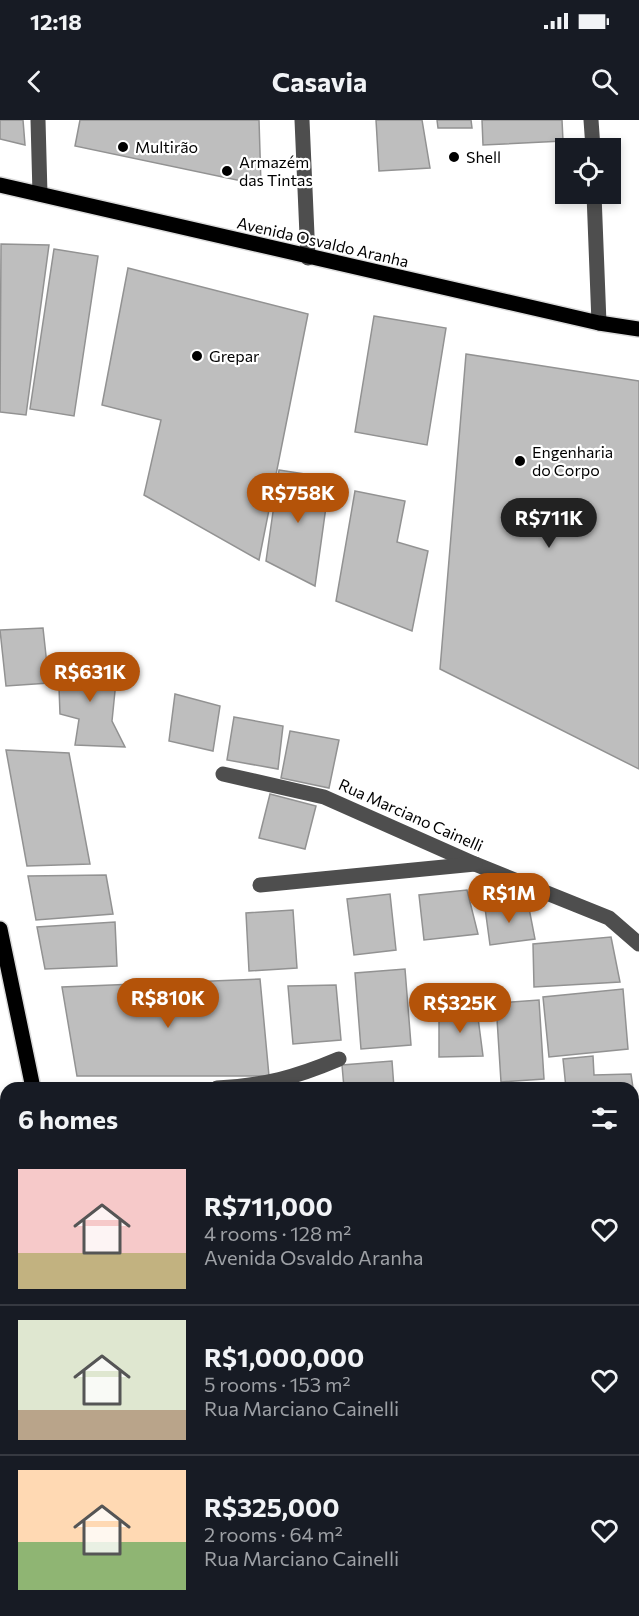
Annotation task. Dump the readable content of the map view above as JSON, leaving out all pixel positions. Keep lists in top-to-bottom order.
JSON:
{
  "streets": {
    "main road": ["Avenida Osvaldo Aranha"],
    "street": ["Rua Marciano Cainelli"]
  },
  "places": [
    "Multirão",
    "Shell",
    "Armazém das Tintas",
    "Grepar",
    "Engenharia do Corpo"
  ],
  "page": {
    "status": "12:18",
    "header": "Casavia",
    "price": [
      "R$758K",
      "R$711K",
      "R$631K",
      "R$1M",
      "R$810K",
      "R$325K"
    ],
    "heading": "6 homes",
    "list": [
      {
        "name": "R$711,000",
        "note": "4 rooms · 128 m² · Avenida Osvaldo Aranha"
      },
      {
        "name": "R$1,000,000",
        "note": "5 rooms · 153 m² · Rua Marciano Cainelli"
      },
      {
        "name": "R$325,000",
        "note": "2 rooms · 64 m² · Rua Marciano Cainelli"
      }
    ]
  }
}
